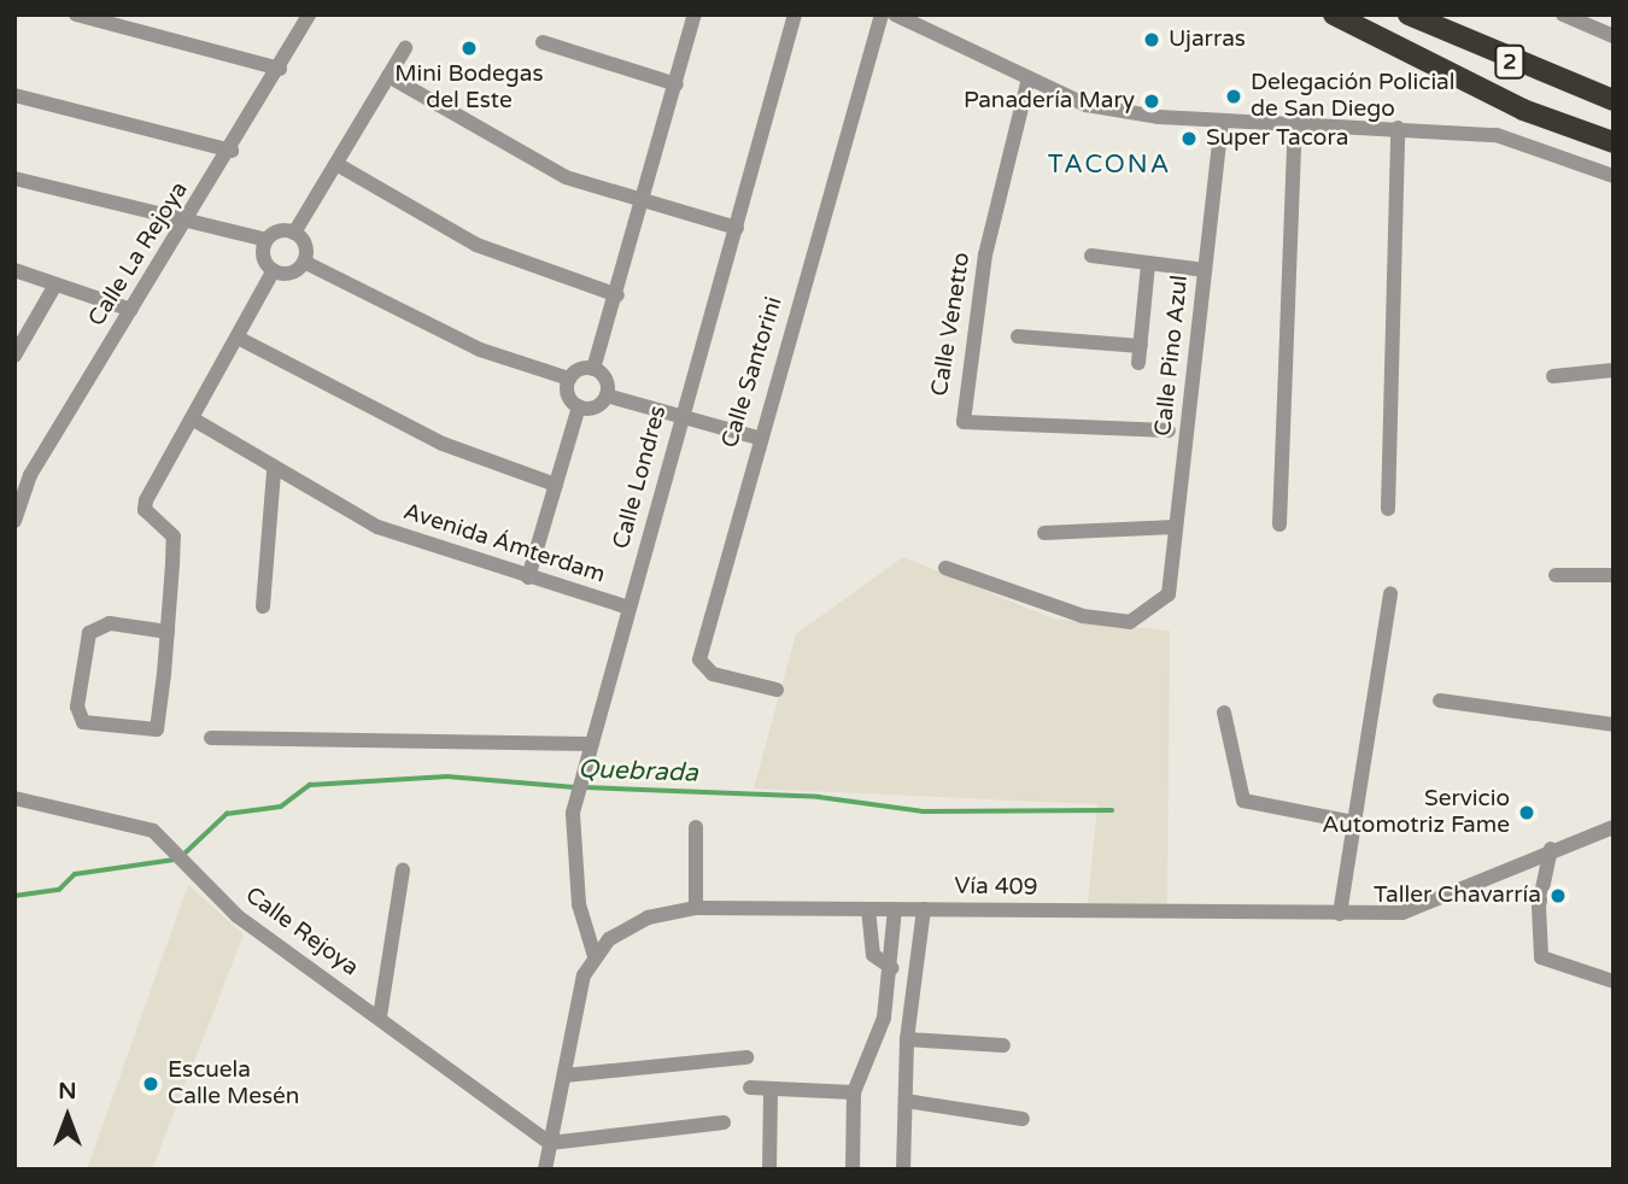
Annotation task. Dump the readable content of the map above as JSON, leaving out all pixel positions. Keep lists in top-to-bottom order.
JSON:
{
  "streets": {
    "highway": ["2"],
    "street": [
      "Calle La Rejoya",
      "Calle Venetto",
      "Calle Pino Azul",
      "Calle Santorini",
      "Calle Londres",
      "Avenida Ámterdam",
      "Vía 409",
      "Calle Rejoya"
    ]
  },
  "crossings": [
    ["Calle Londres", "Avenida Ámterdam"],
    ["Calle Londres", "Vía 409"]
  ],
  "districts": ["TACONA"],
  "water": ["Quebrada"],
  "places": [
    "Ujarras",
    "Mini Bodegas del Este",
    "Delegación Policial de San Diego",
    "Panadería Mary",
    "Super Tacora",
    "Servicio Automotriz Fame",
    "Taller Chavarría",
    "Escuela Calle Mesén"
  ],
  "north": "top"
}
